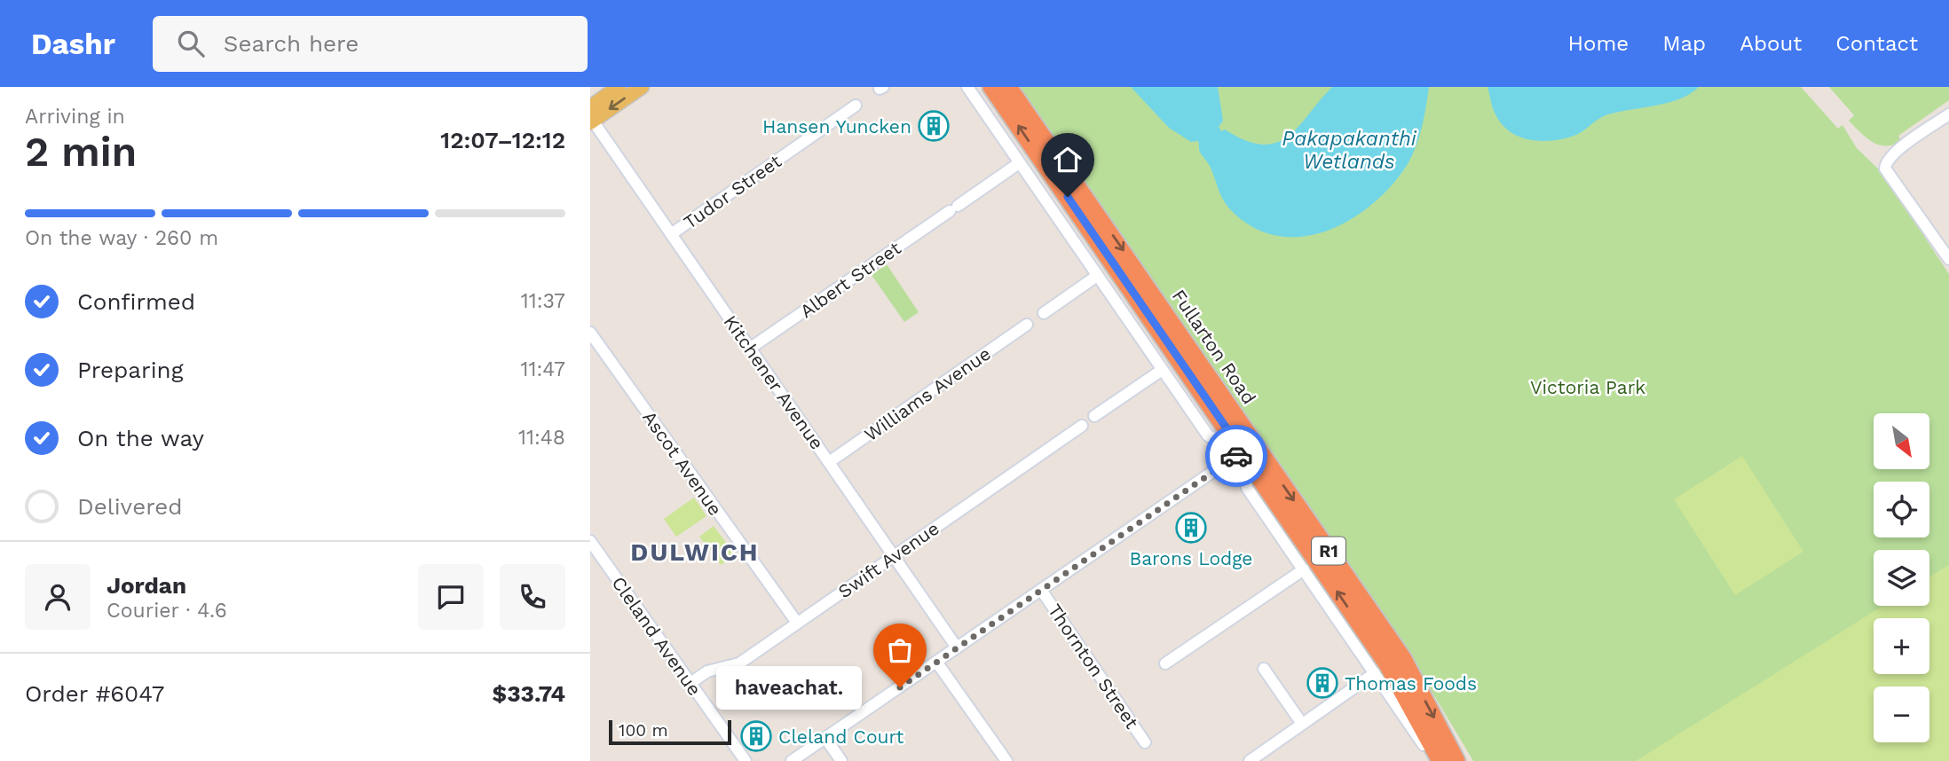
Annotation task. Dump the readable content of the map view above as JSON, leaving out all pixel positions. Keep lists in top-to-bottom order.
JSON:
{
  "streets": {
    "highway": ["Fullarton Road", "R1"],
    "street": [
      "Tudor Street",
      "Albert Street",
      "Kitchener Avenue",
      "Williams Avenue",
      "Ascot Avenue",
      "Swift Avenue",
      "Cleland Avenue",
      "Thornton Street"
    ]
  },
  "crossings": [
    ["Tudor Street", "Kitchener Avenue"],
    ["Albert Street", "Kitchener Avenue"],
    ["Kitchener Avenue", "Williams Avenue"],
    ["Kitchener Avenue", "Swift Avenue"],
    ["Ascot Avenue", "Swift Avenue"],
    ["Swift Avenue", "Cleland Avenue"]
  ],
  "districts": ["DULWICH"],
  "water": ["Pakapakanthi Wetlands"],
  "parks": ["Victoria Park"],
  "places": {
    "building": [
      "Hansen Yuncken",
      "Barons Lodge",
      "Thomas Foods",
      "Cleland Court"
    ],
    "other": ["haveachat."]
  },
  "scale_bar": "100 m",
  "north": "bottom right",
  "page": {
    "header": "Dashr",
    "search": "Search here",
    "nav": [
      "Home",
      "Map",
      "About",
      "Contact"
    ],
    "heading": ["2 min", "Arriving in", "12:07–12:12"],
    "panel": [
      "Jordan",
      "Courier · 4.6",
      "Order #6047",
      "$33.74"
    ],
    "bar": "On the way · 260 m",
    "list": [
      ["Confirmed", "11:37"],
      ["Preparing", "11:47"],
      ["On the way", "11:48"],
      "Delivered"
    ],
    "map_buttons": ["+", "−"],
    "bubble": "haveachat.",
    "scale": "100 m"
  }
}
